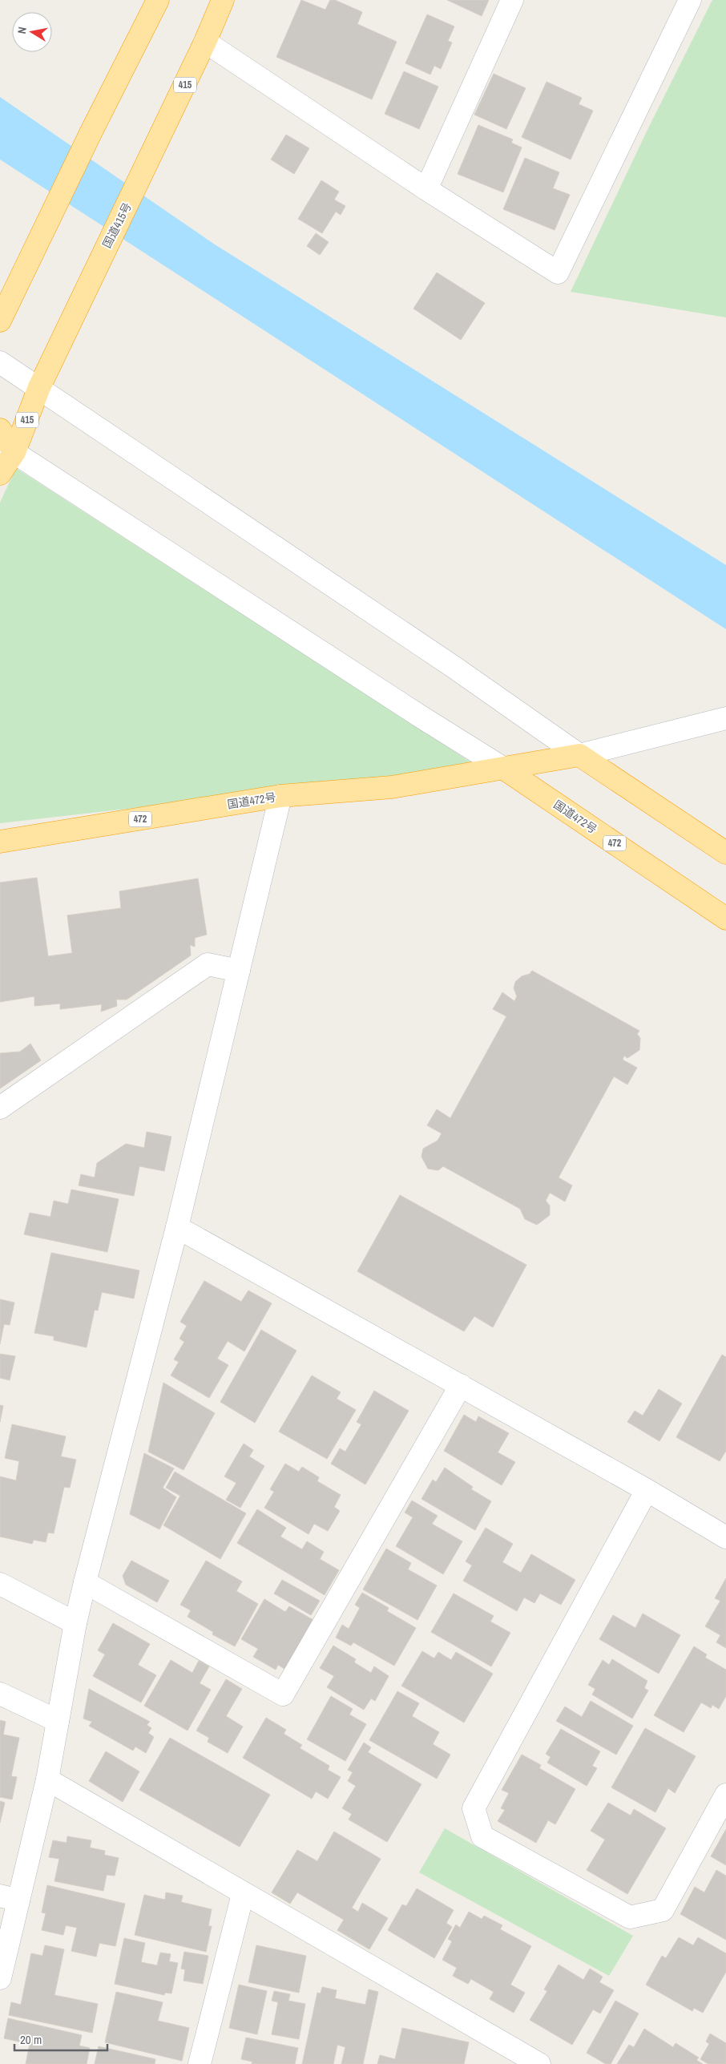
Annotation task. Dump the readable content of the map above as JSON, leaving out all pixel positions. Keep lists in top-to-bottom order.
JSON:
{
  "streets": {
    "highway": [
      "415",
      "国道415号",
      "国道472号",
      "472"
    ]
  },
  "crossings": [
    ["415", "国道415号"]
  ],
  "scale_bar": "20 m",
  "north": "left"
}
